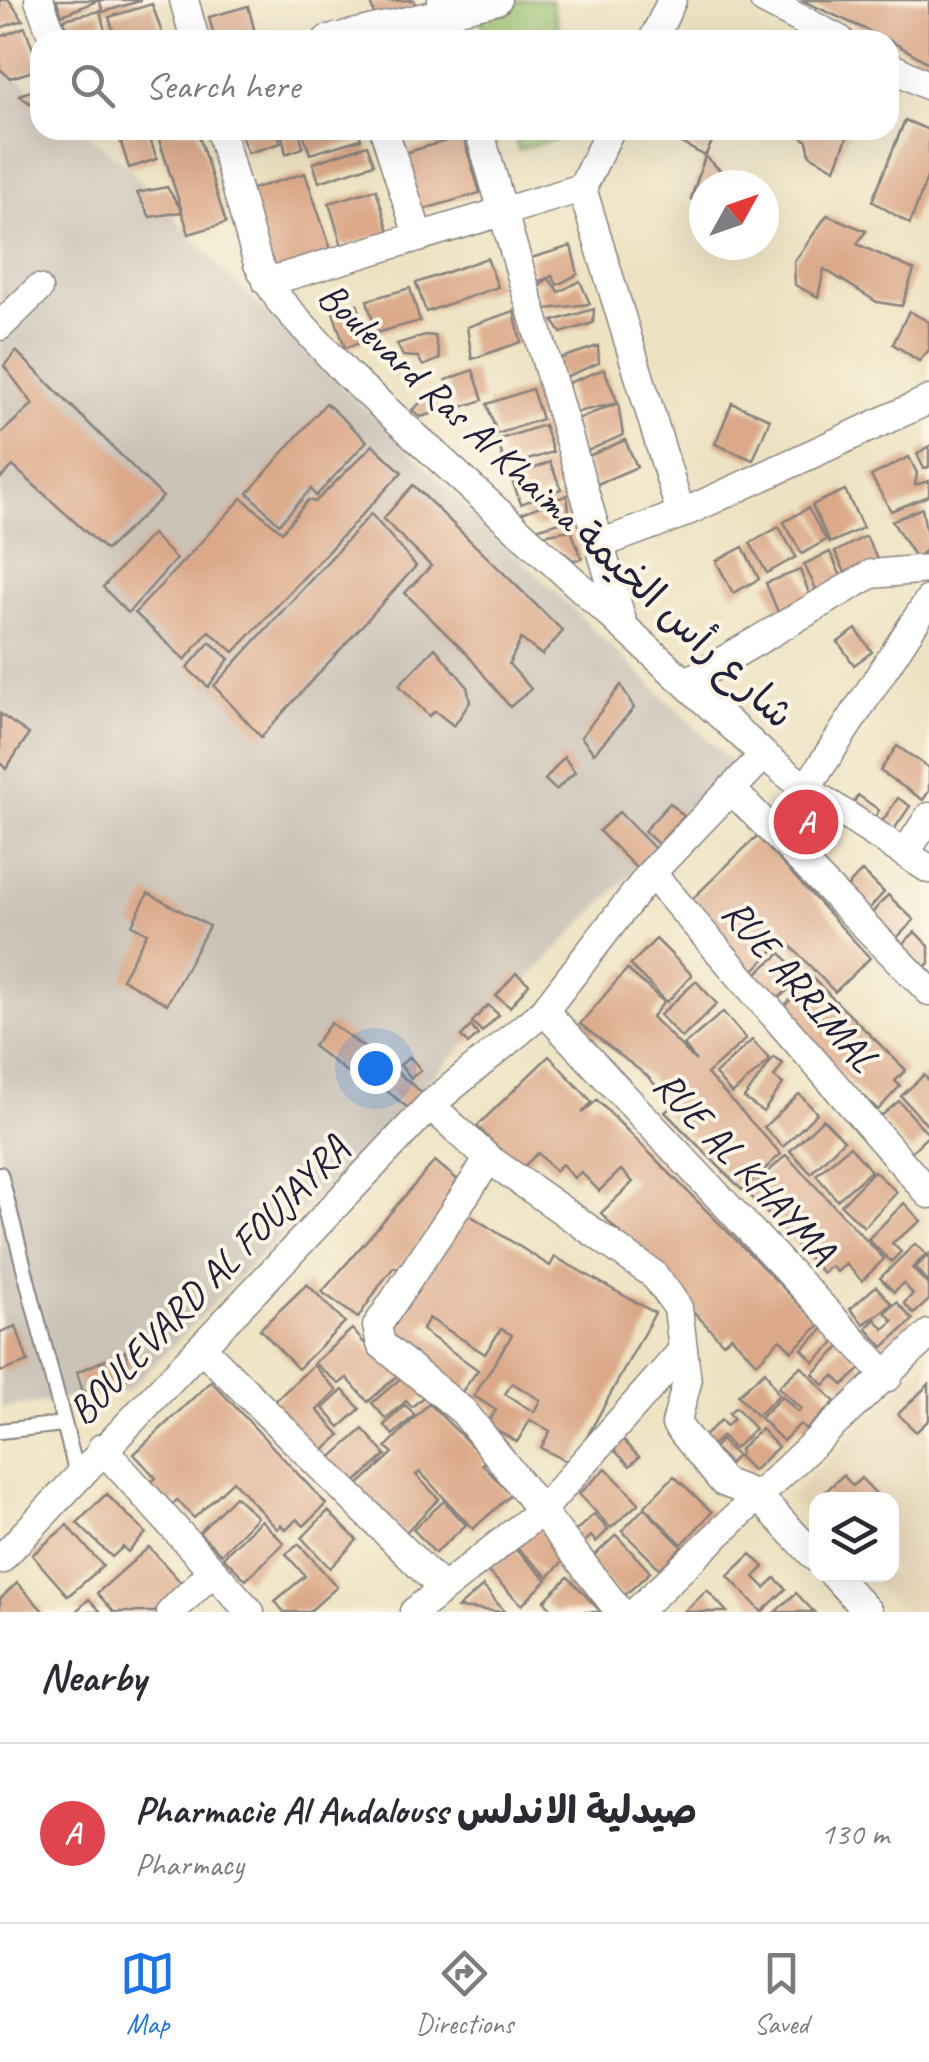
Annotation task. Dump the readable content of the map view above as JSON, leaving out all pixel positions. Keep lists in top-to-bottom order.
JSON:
{
  "streets": {
    "street": [
      "Boulevard Ras Al Khaima شارع رأس الخيمة",
      "RUE ARRIMAL",
      "RUE AL KHAYMA",
      "BOULEVARD AL FOUJAYRA"
    ]
  },
  "crossings": [
    ["Boulevard Ras Al Khaima شارع رأس الخيمة", "BOULEVARD AL FOUJAYRA"],
    ["RUE ARRIMAL", "BOULEVARD AL FOUJAYRA"],
    ["RUE AL KHAYMA", "BOULEVARD AL FOUJAYRA"]
  ],
  "north": "top right",
  "page": {
    "search": "Search here",
    "pins": "A",
    "heading": "Nearby",
    "list": [
      {
        "mark": "A",
        "name": "Pharmacie Al Andalouss صيدلية الاندلس",
        "note": "Pharmacy",
        "value": "130 m"
      }
    ],
    "nav": ["Map", "Directions", "Saved"]
  }
}
